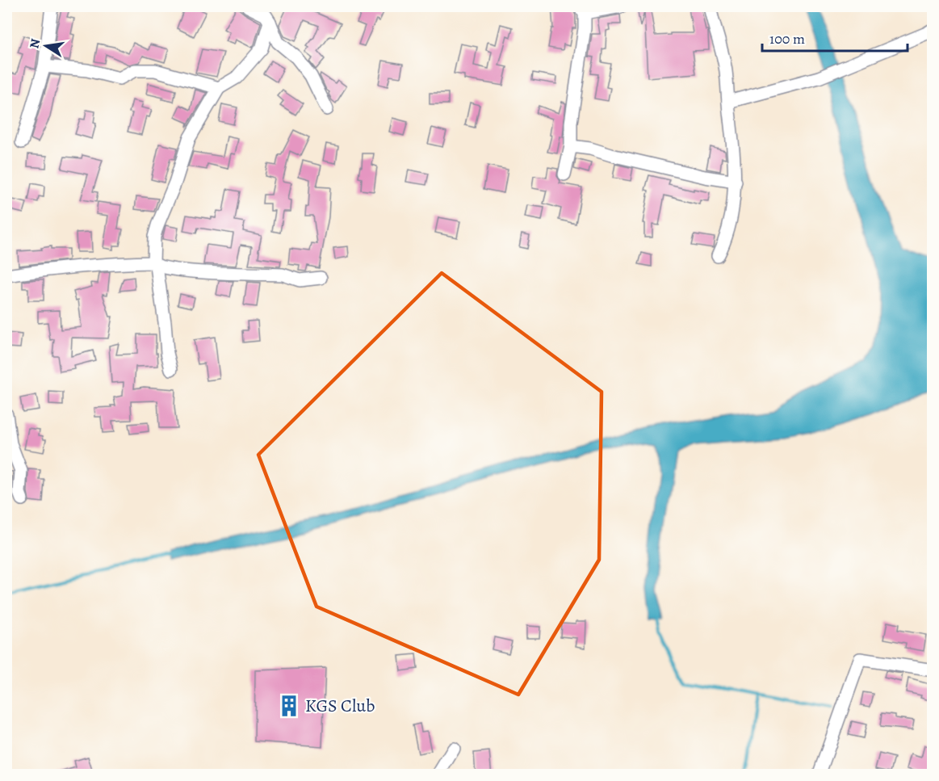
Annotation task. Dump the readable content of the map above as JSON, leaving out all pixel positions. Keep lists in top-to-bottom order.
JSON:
{
  "places": {
    "building": ["KGS Club"]
  },
  "scale_bar": "100 m",
  "north": "left"
}
